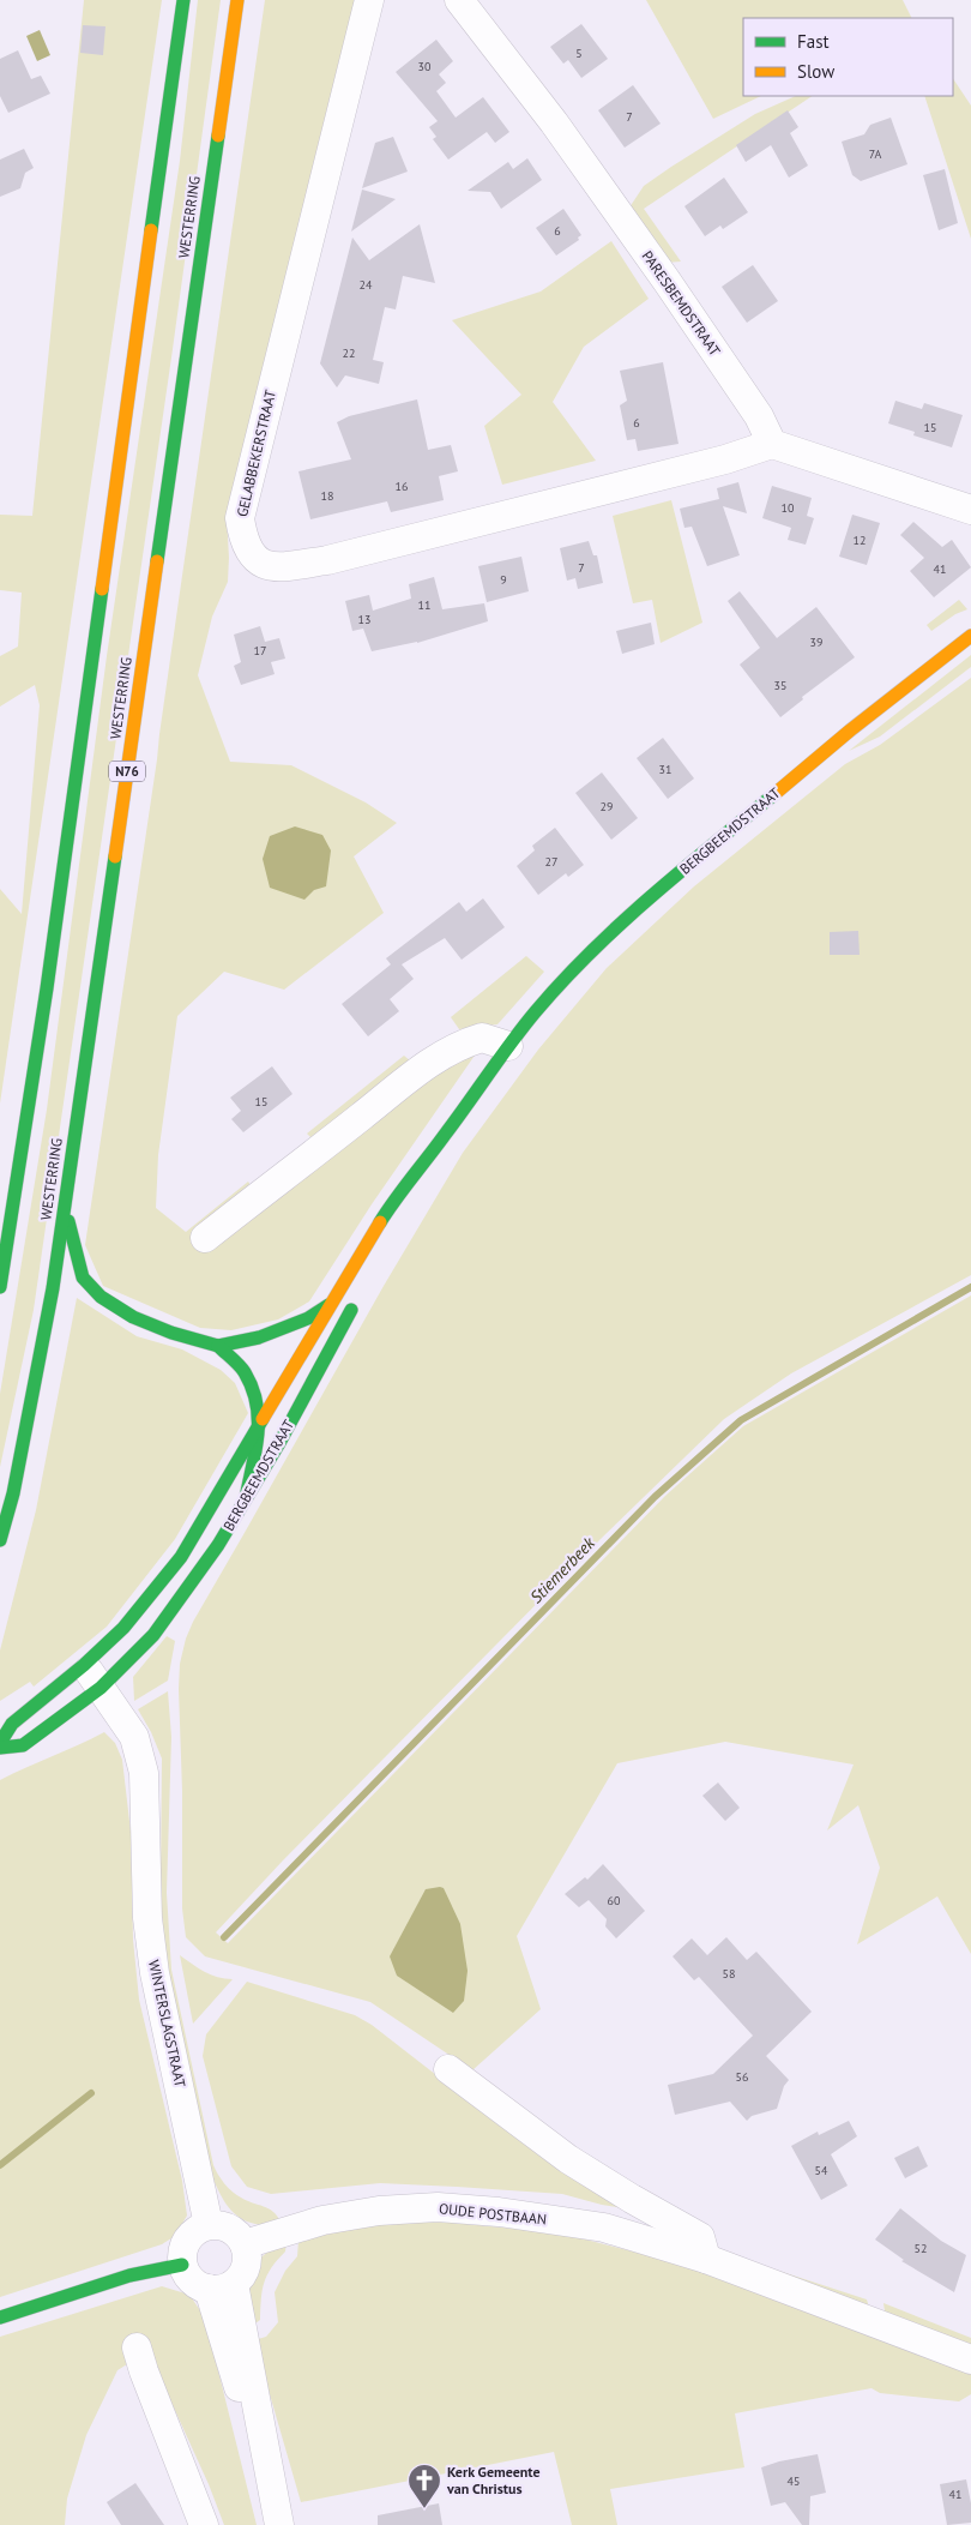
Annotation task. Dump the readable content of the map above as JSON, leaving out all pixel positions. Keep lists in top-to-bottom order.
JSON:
{
  "streets": {
    "main road": ["WESTERRING", "N76", "BERGBEEMDSTRAAT"],
    "street": [
      "PARESBEMDSTRAAT",
      "GELABBEKERSTRAAT",
      "WINTERSLAGSTRAAT",
      "OUDE POSTBAAN"
    ]
  },
  "crossings": [
    ["PARESBEMDSTRAAT", "GELABBEKERSTRAAT"],
    ["BERGBEEMDSTRAAT", "WINTERSLAGSTRAAT"],
    ["WINTERSLAGSTRAAT", "OUDE POSTBAAN"]
  ],
  "water": ["Stiemerbeek"],
  "places": {
    "church": ["Kerk Gemeente van Christus"]
  },
  "house_numbers": [
    "5",
    "30",
    "7",
    "7A",
    "6",
    "24",
    "22",
    "6",
    "15",
    "16",
    "18",
    "10",
    "12",
    "7",
    "41",
    "9",
    "11",
    "13",
    "39",
    "17",
    "35",
    "31",
    "29",
    "27",
    "15",
    "60",
    "58",
    "56",
    "54",
    "52",
    "45",
    "41"
  ],
  "legend": ["Fast", "Slow"]
}
